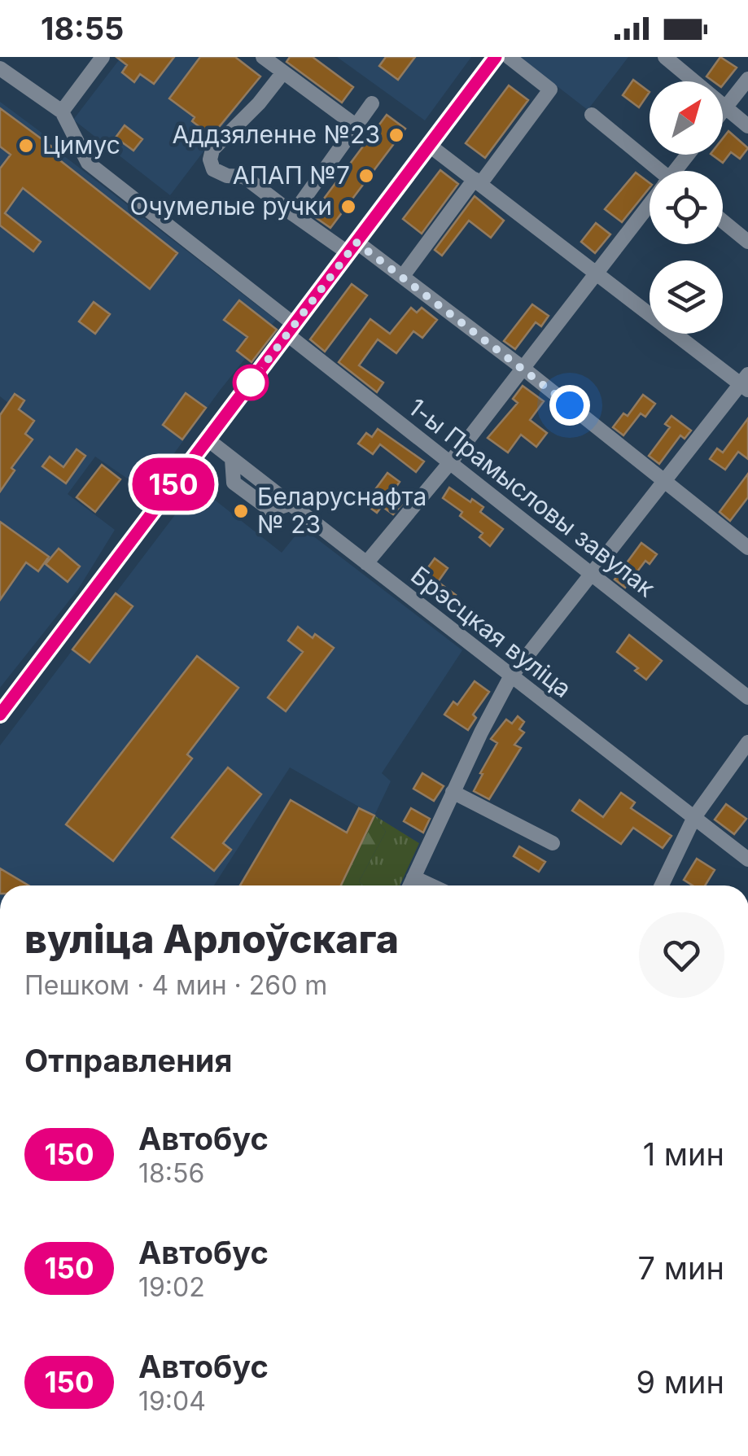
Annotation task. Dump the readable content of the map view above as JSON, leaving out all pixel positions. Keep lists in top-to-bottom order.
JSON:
{
  "streets": {
    "street": ["1-ы Прамысловы завулак", "Брэсцкая вуліца"]
  },
  "places": [
    "Аддзяленне №23",
    "Цимус",
    "АПАП №7",
    "Очумелые ручки",
    "Беларуснафта № 23"
  ],
  "lines": ["bus line 150"],
  "north": "top right",
  "page": {
    "status": "18:55",
    "on_map": "150",
    "heading": [
      ["вуліца Арлоўскага", "Пешком · 4 мин · 260 m"],
      "Отправления"
    ],
    "list": [
      {
        "mark": "150",
        "name": "Автобус",
        "note": "18:56",
        "value": "1 мин"
      },
      {
        "mark": "150",
        "name": "Автобус",
        "note": "19:02",
        "value": "7 мин"
      },
      {
        "mark": "150",
        "name": "Автобус",
        "note": "19:04",
        "value": "9 мин"
      }
    ]
  }
}
